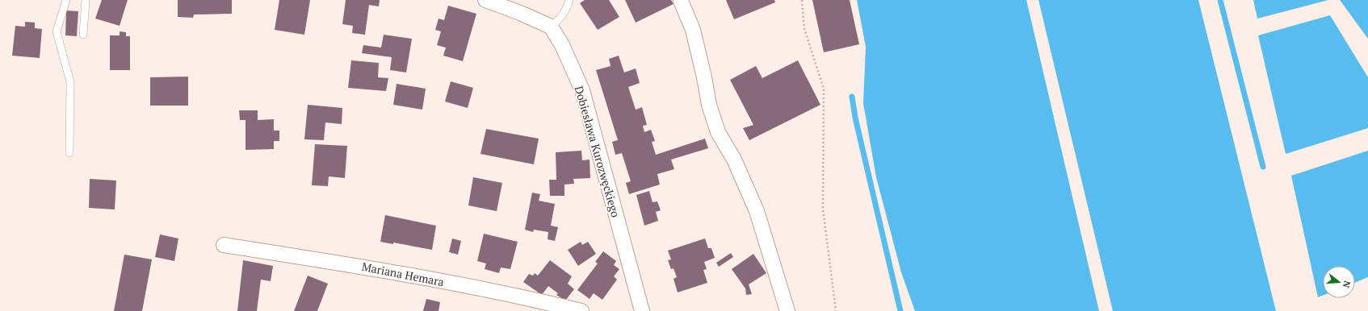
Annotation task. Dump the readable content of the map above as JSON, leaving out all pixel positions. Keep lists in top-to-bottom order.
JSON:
{
  "streets": {
    "street": ["Dobiesława Kurozwęckiego", "Mariana Hemara"]
  },
  "north": "right"
}
